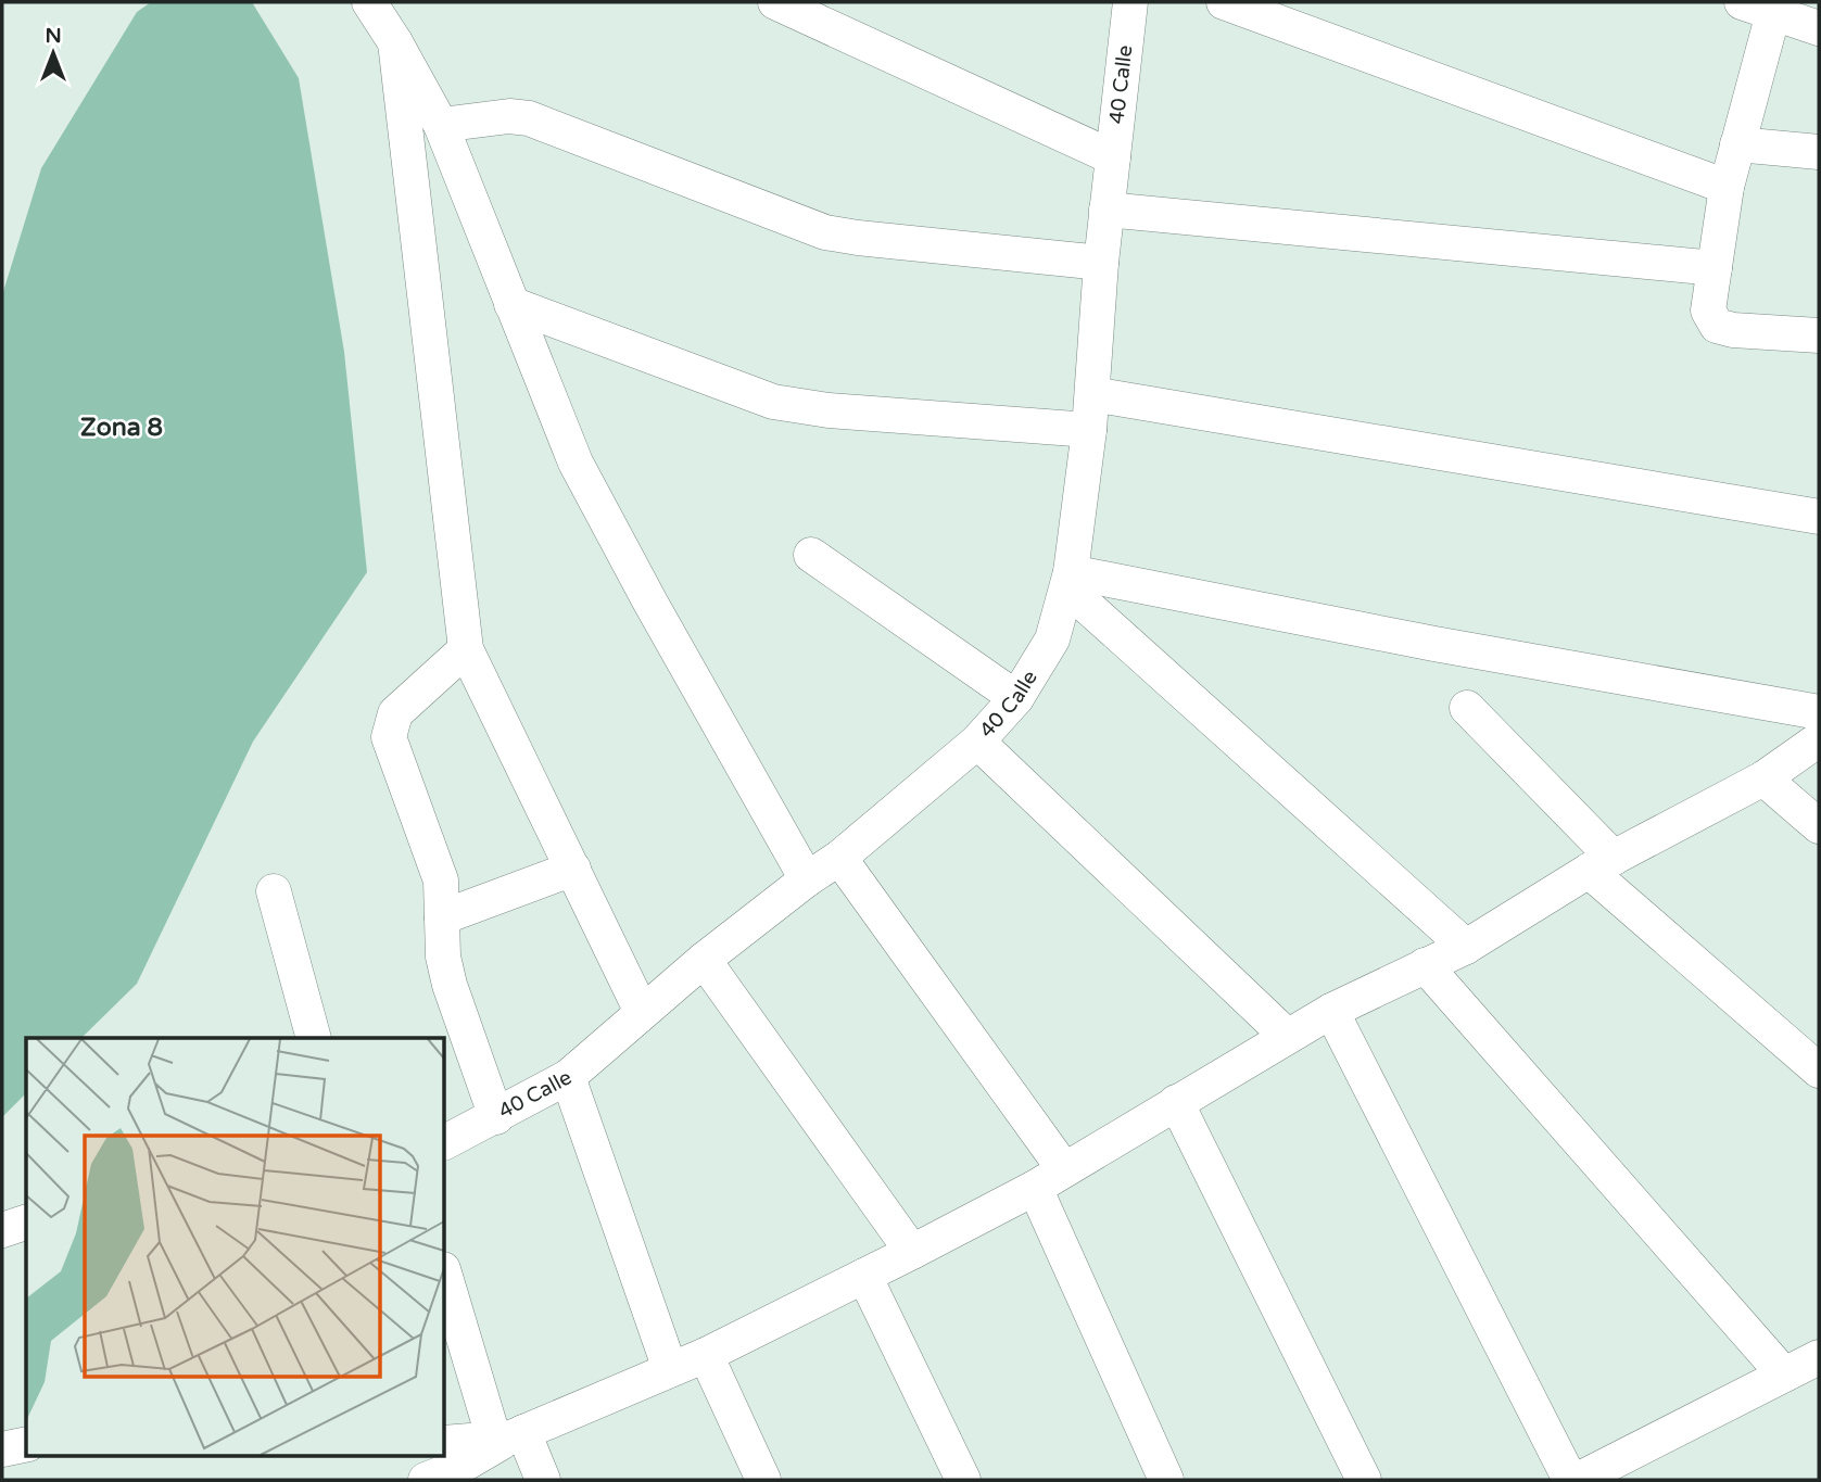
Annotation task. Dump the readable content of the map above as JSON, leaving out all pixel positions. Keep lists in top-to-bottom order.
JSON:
{
  "streets": {
    "street": ["40 Calle"]
  },
  "districts": ["Zona 8"],
  "north": "top"
}
